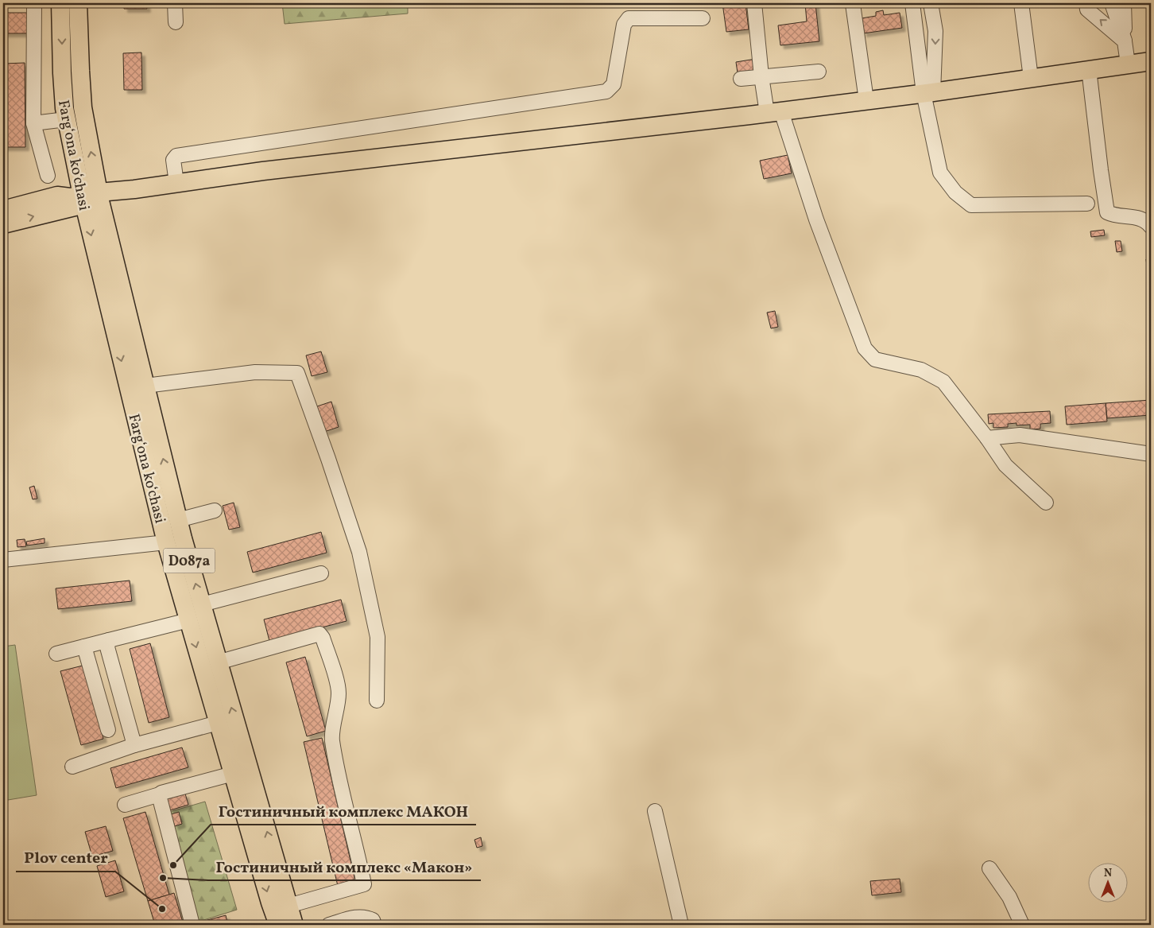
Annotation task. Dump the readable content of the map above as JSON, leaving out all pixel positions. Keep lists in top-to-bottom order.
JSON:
{
  "streets": {
    "main road": ["Fargʻona koʻchasi", "D087a"]
  },
  "places": ["Гостиничный комплекс МАКОН", "Гостиничный комплекс «Макон»", "Plov center"],
  "north": "top"
}
